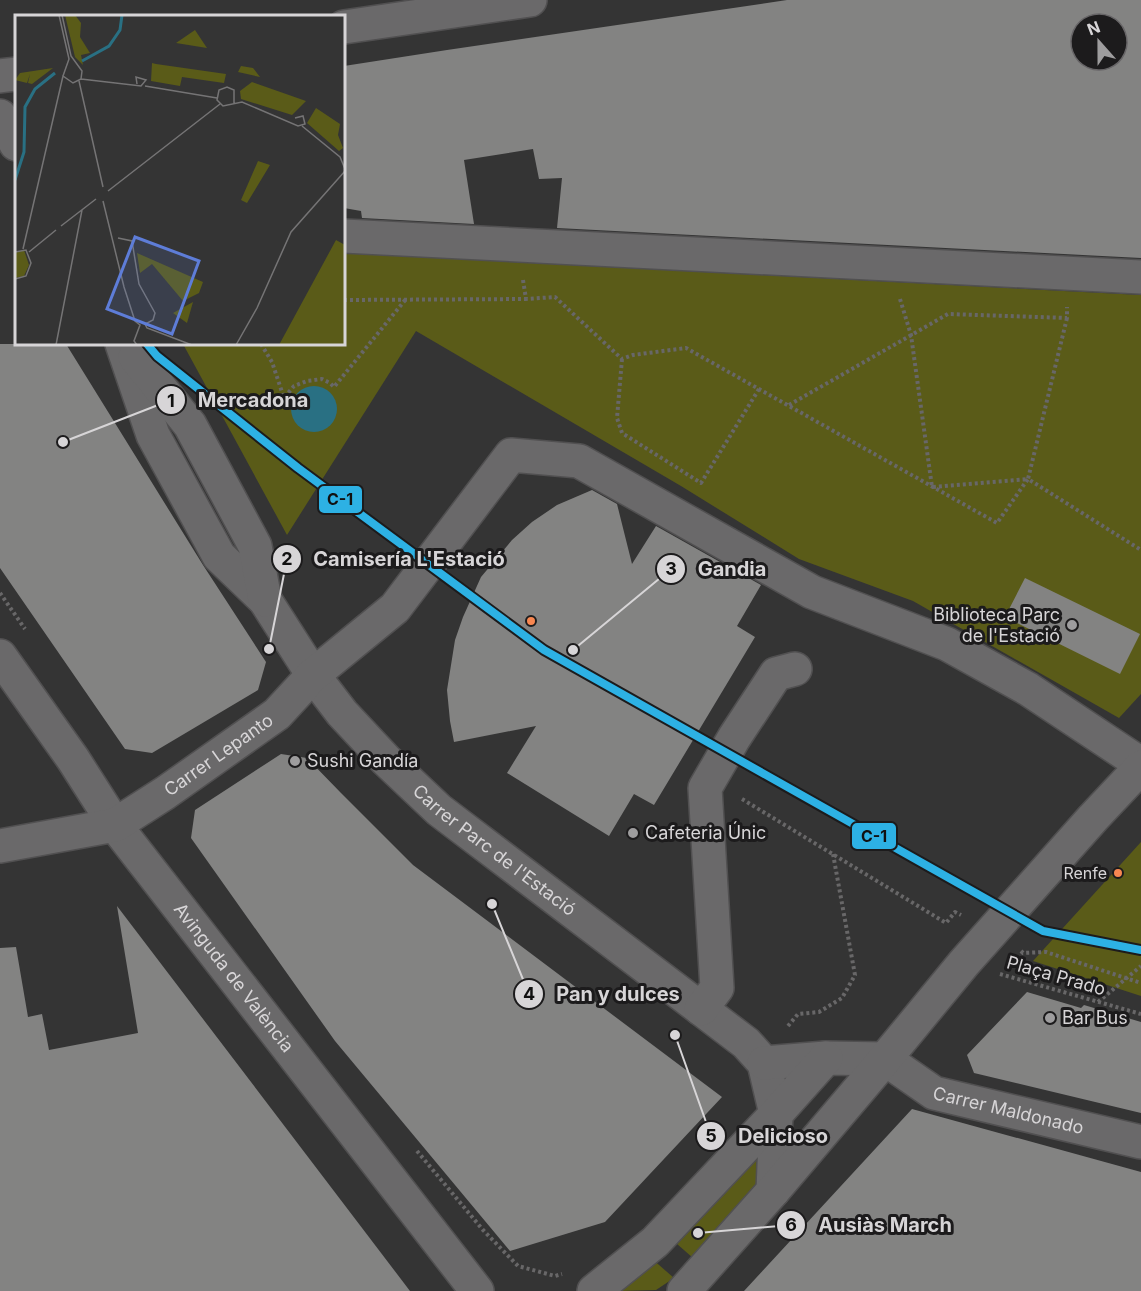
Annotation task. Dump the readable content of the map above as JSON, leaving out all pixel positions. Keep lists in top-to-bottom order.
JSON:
{
  "streets": {
    "street": [
      "Carrer Lepanto",
      "Carrer Parc de l'Estació",
      "Avinguda de València",
      "Carrer Maldonado"
    ],
    "path": ["Plaça Prado"]
  },
  "crossings": [
    ["Carrer Lepanto", "Carrer Parc de l'Estació"],
    ["Carrer Lepanto", "Avinguda de València"]
  ],
  "places": [
    "Mercadona",
    "Biblioteca Parc de l'Estació",
    "Camisería L'Estació",
    "Gandia",
    "Sushi Gandía",
    "Cafeteria Únic",
    "Renfe",
    "Pan y dulces",
    "Bar Bus",
    "Delicioso",
    "Ausiàs March"
  ],
  "lines": ["transit line C-1"],
  "north": "top"
}
